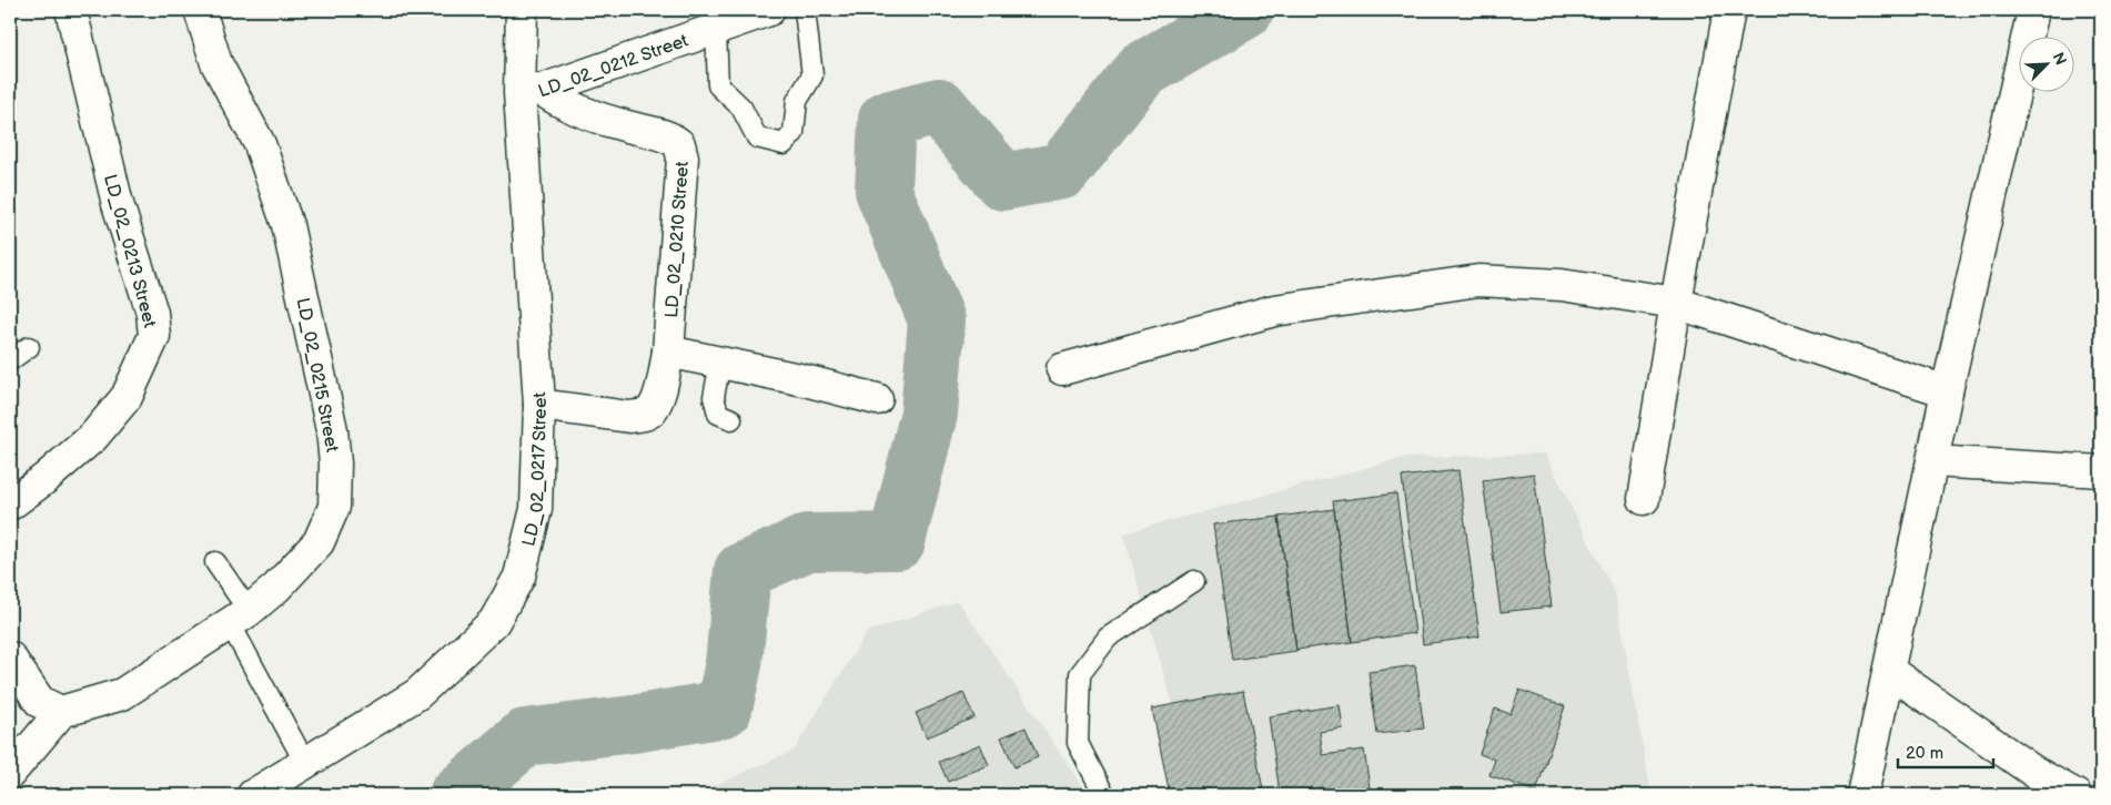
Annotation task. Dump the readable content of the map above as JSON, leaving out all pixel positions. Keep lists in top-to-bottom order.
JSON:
{
  "streets": {
    "street": [
      "LD_02_0212 Street",
      "LD_02_0210 Street",
      "LD_02_0213 Street",
      "LD_02_0215 Street",
      "LD_02_0217 Street"
    ]
  },
  "crossings": [
    ["LD_02_0212 Street", "LD_02_0210 Street"],
    ["LD_02_0212 Street", "LD_02_0217 Street"],
    ["LD_02_0210 Street", "LD_02_0217 Street"]
  ],
  "scale_bar": "20 m",
  "north": "top right"
}
